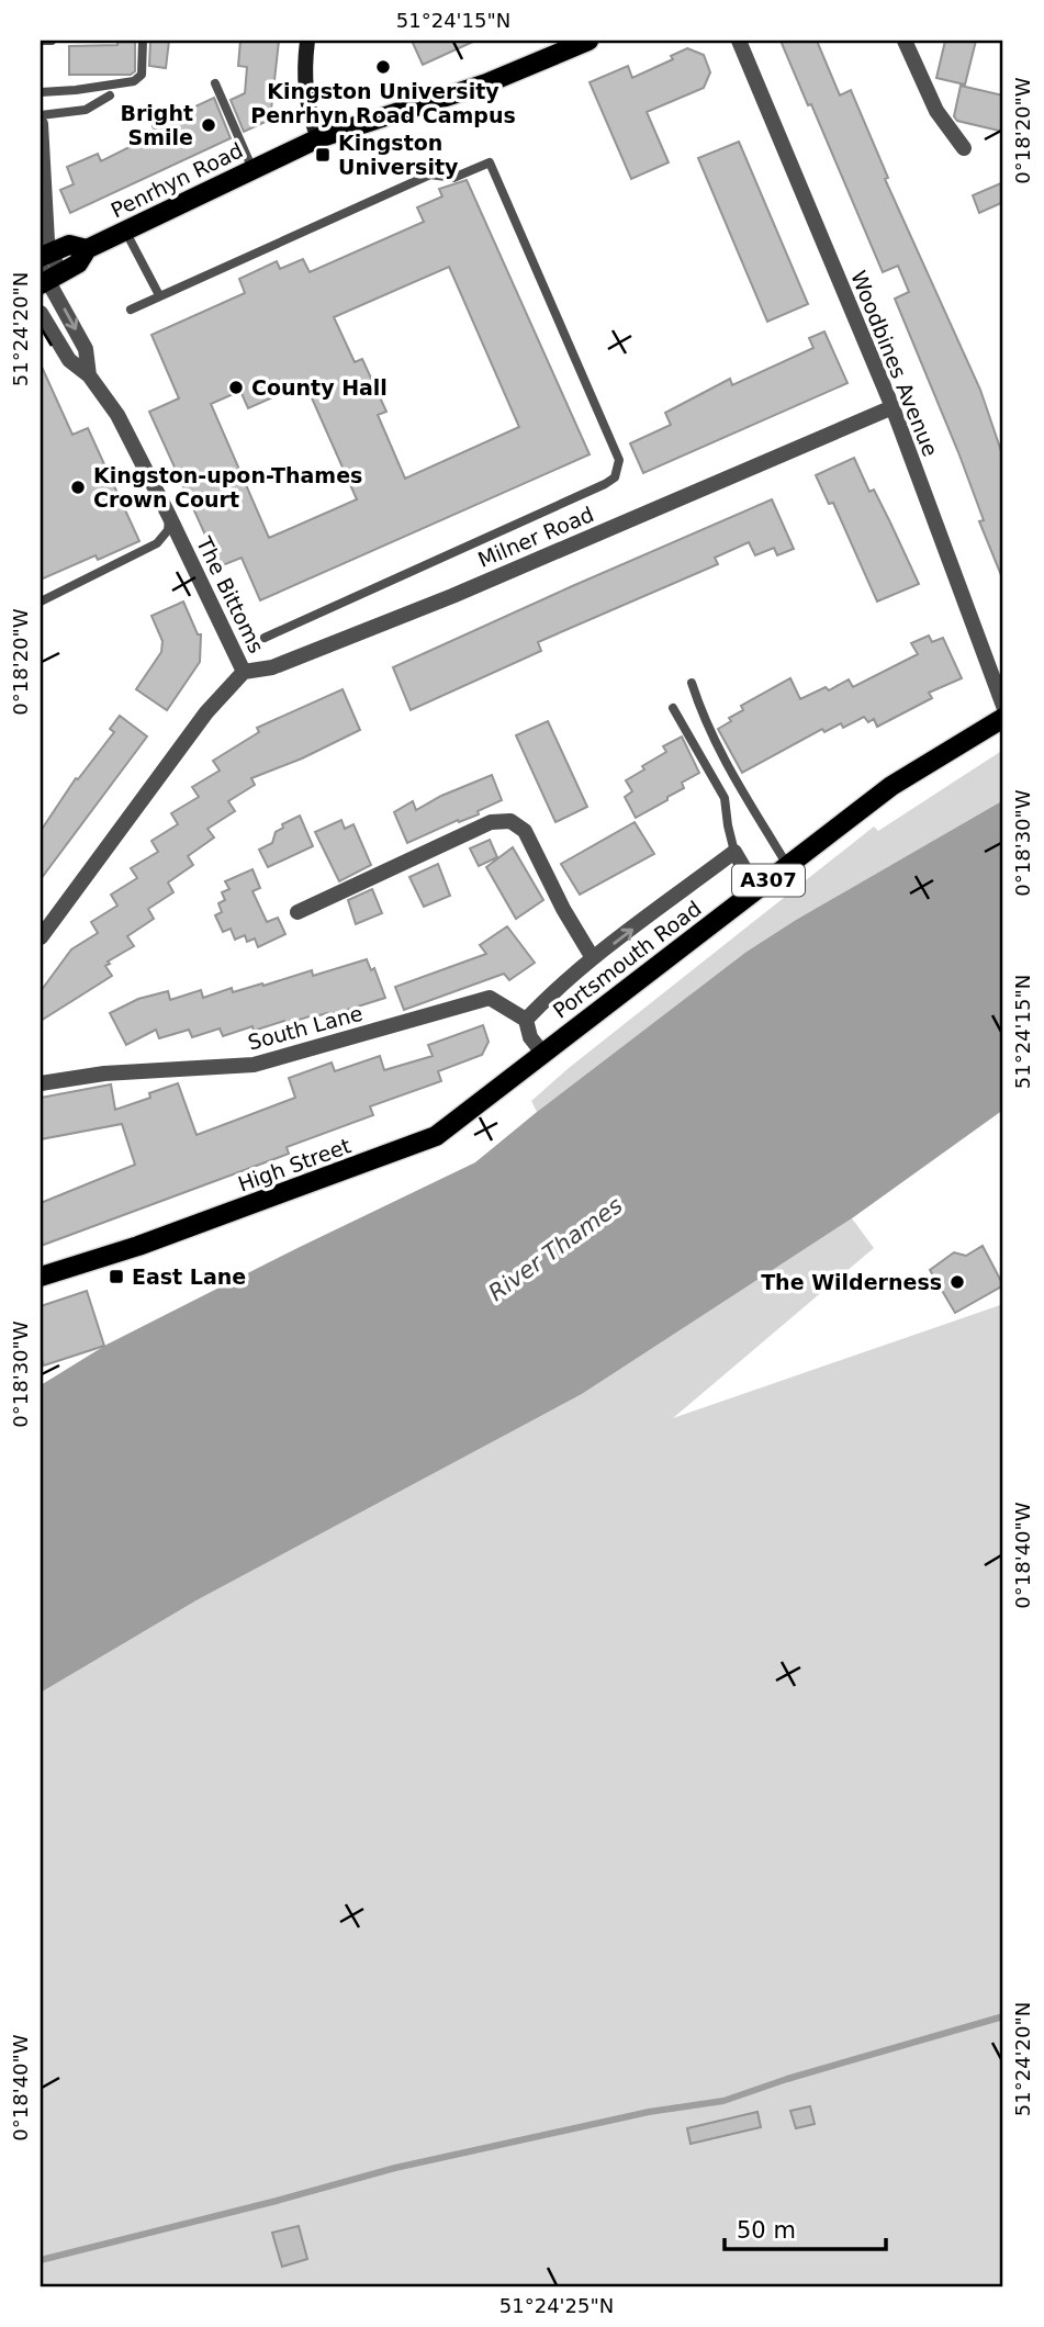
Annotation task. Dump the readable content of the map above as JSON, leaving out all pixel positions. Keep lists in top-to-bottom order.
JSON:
{
  "streets": {
    "main road": [
      "Penrhyn Road",
      "A307",
      "Portsmouth Road",
      "High Street"
    ],
    "street": [
      "Woodbines Avenue",
      "Milner Road",
      "The Bittoms",
      "South Lane"
    ]
  },
  "crossings": [
    ["Woodbines Avenue", "Milner Road"],
    ["Milner Road", "The Bittoms"],
    ["Portsmouth Road", "High Street"]
  ],
  "water": ["River Thames"],
  "places": {
    "other": [
      "Kingston University Penrhyn Road Campus",
      "Bright Smile",
      "County Hall",
      "Kingston-upon-Thames Crown Court",
      "The Wilderness"
    ],
    "transit": ["Kingston University", "East Lane"]
  },
  "scale_bar": "50 m",
  "coordinates": [
    "51°24'15\"N",
    "0°18'20\"W",
    "51°24'20\"N",
    "0°18'30\"W",
    "0°18'40\"W",
    "51°24'25\"N"
  ]
}
